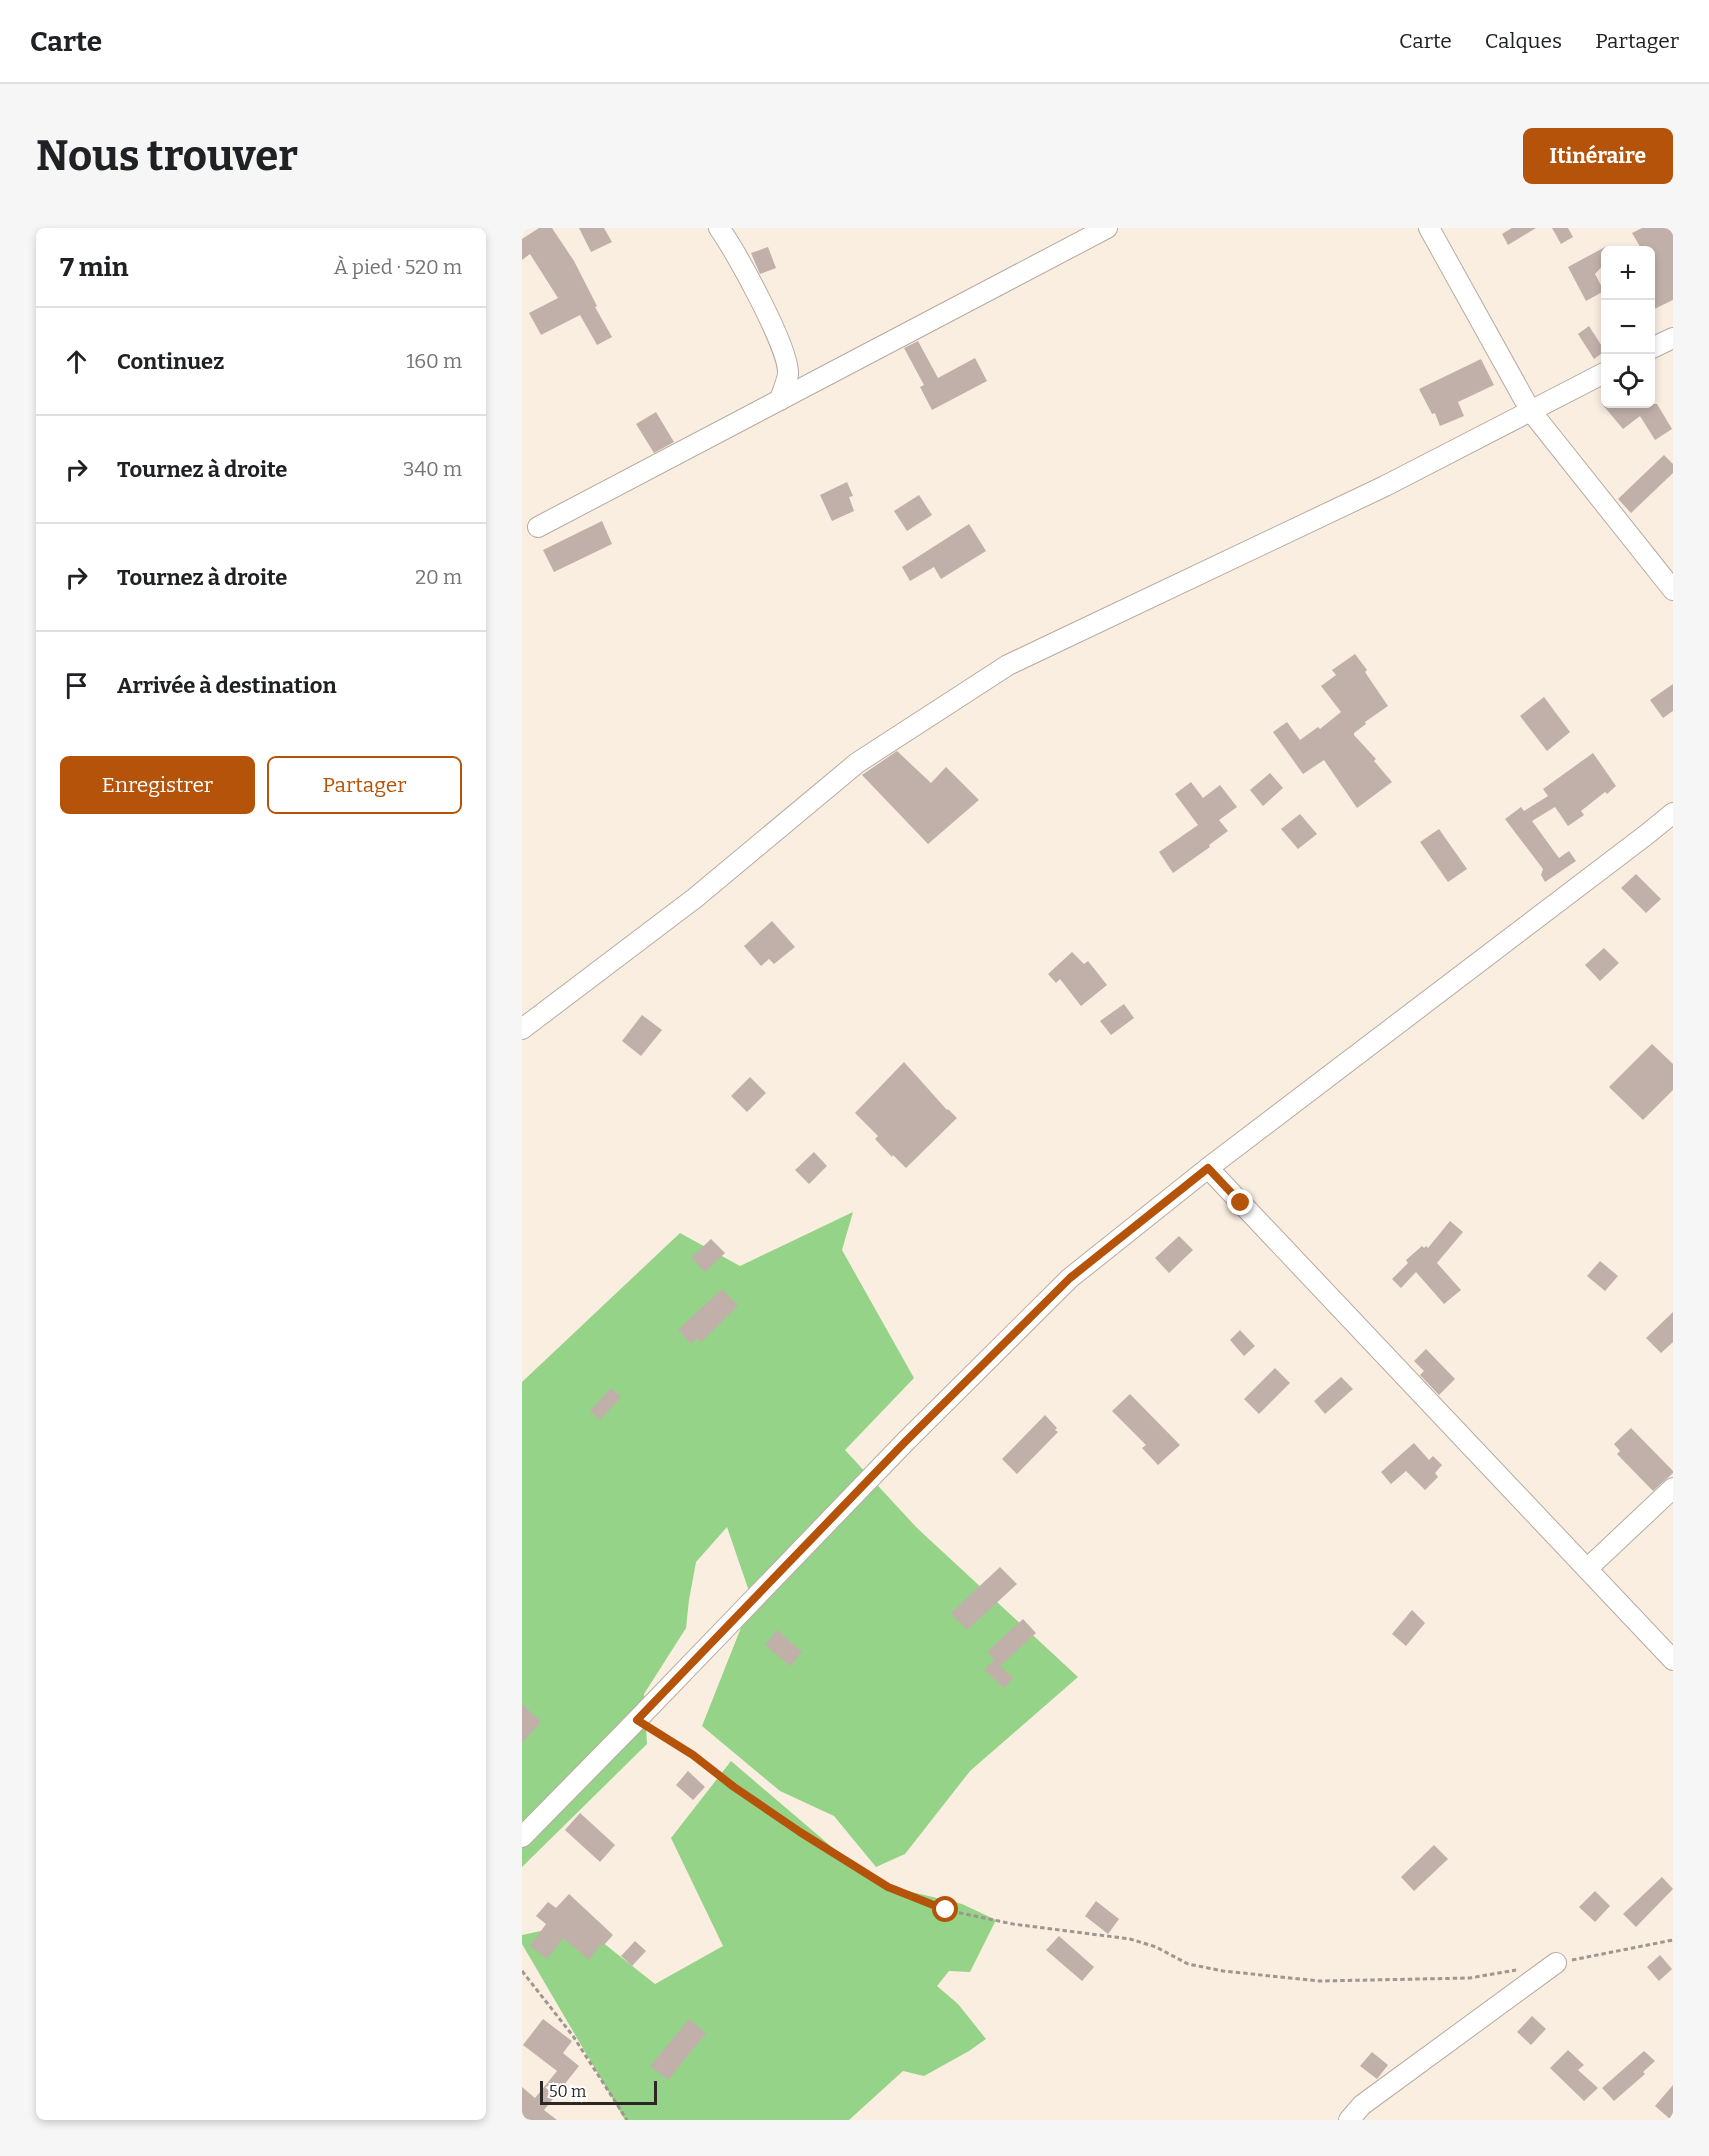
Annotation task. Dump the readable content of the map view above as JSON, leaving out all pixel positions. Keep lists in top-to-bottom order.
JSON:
{
  "scale_bar": "50 m",
  "page": {
    "header": "Carte",
    "nav": ["Carte", "Calques", "Partager"],
    "buttons": [
      "Itinéraire",
      ["Enregistrer", "Partager"]
    ],
    "title": "Nous trouver",
    "heading": ["7 min", "À pied · 520 m"],
    "map_buttons": ["+", "−"],
    "list": [
      ["Continuez", "160 m"],
      ["Tournez à droite", "340 m"],
      ["Tournez à droite", "20 m"],
      "Arrivée à destination"
    ],
    "scale": "50 m"
  }
}
